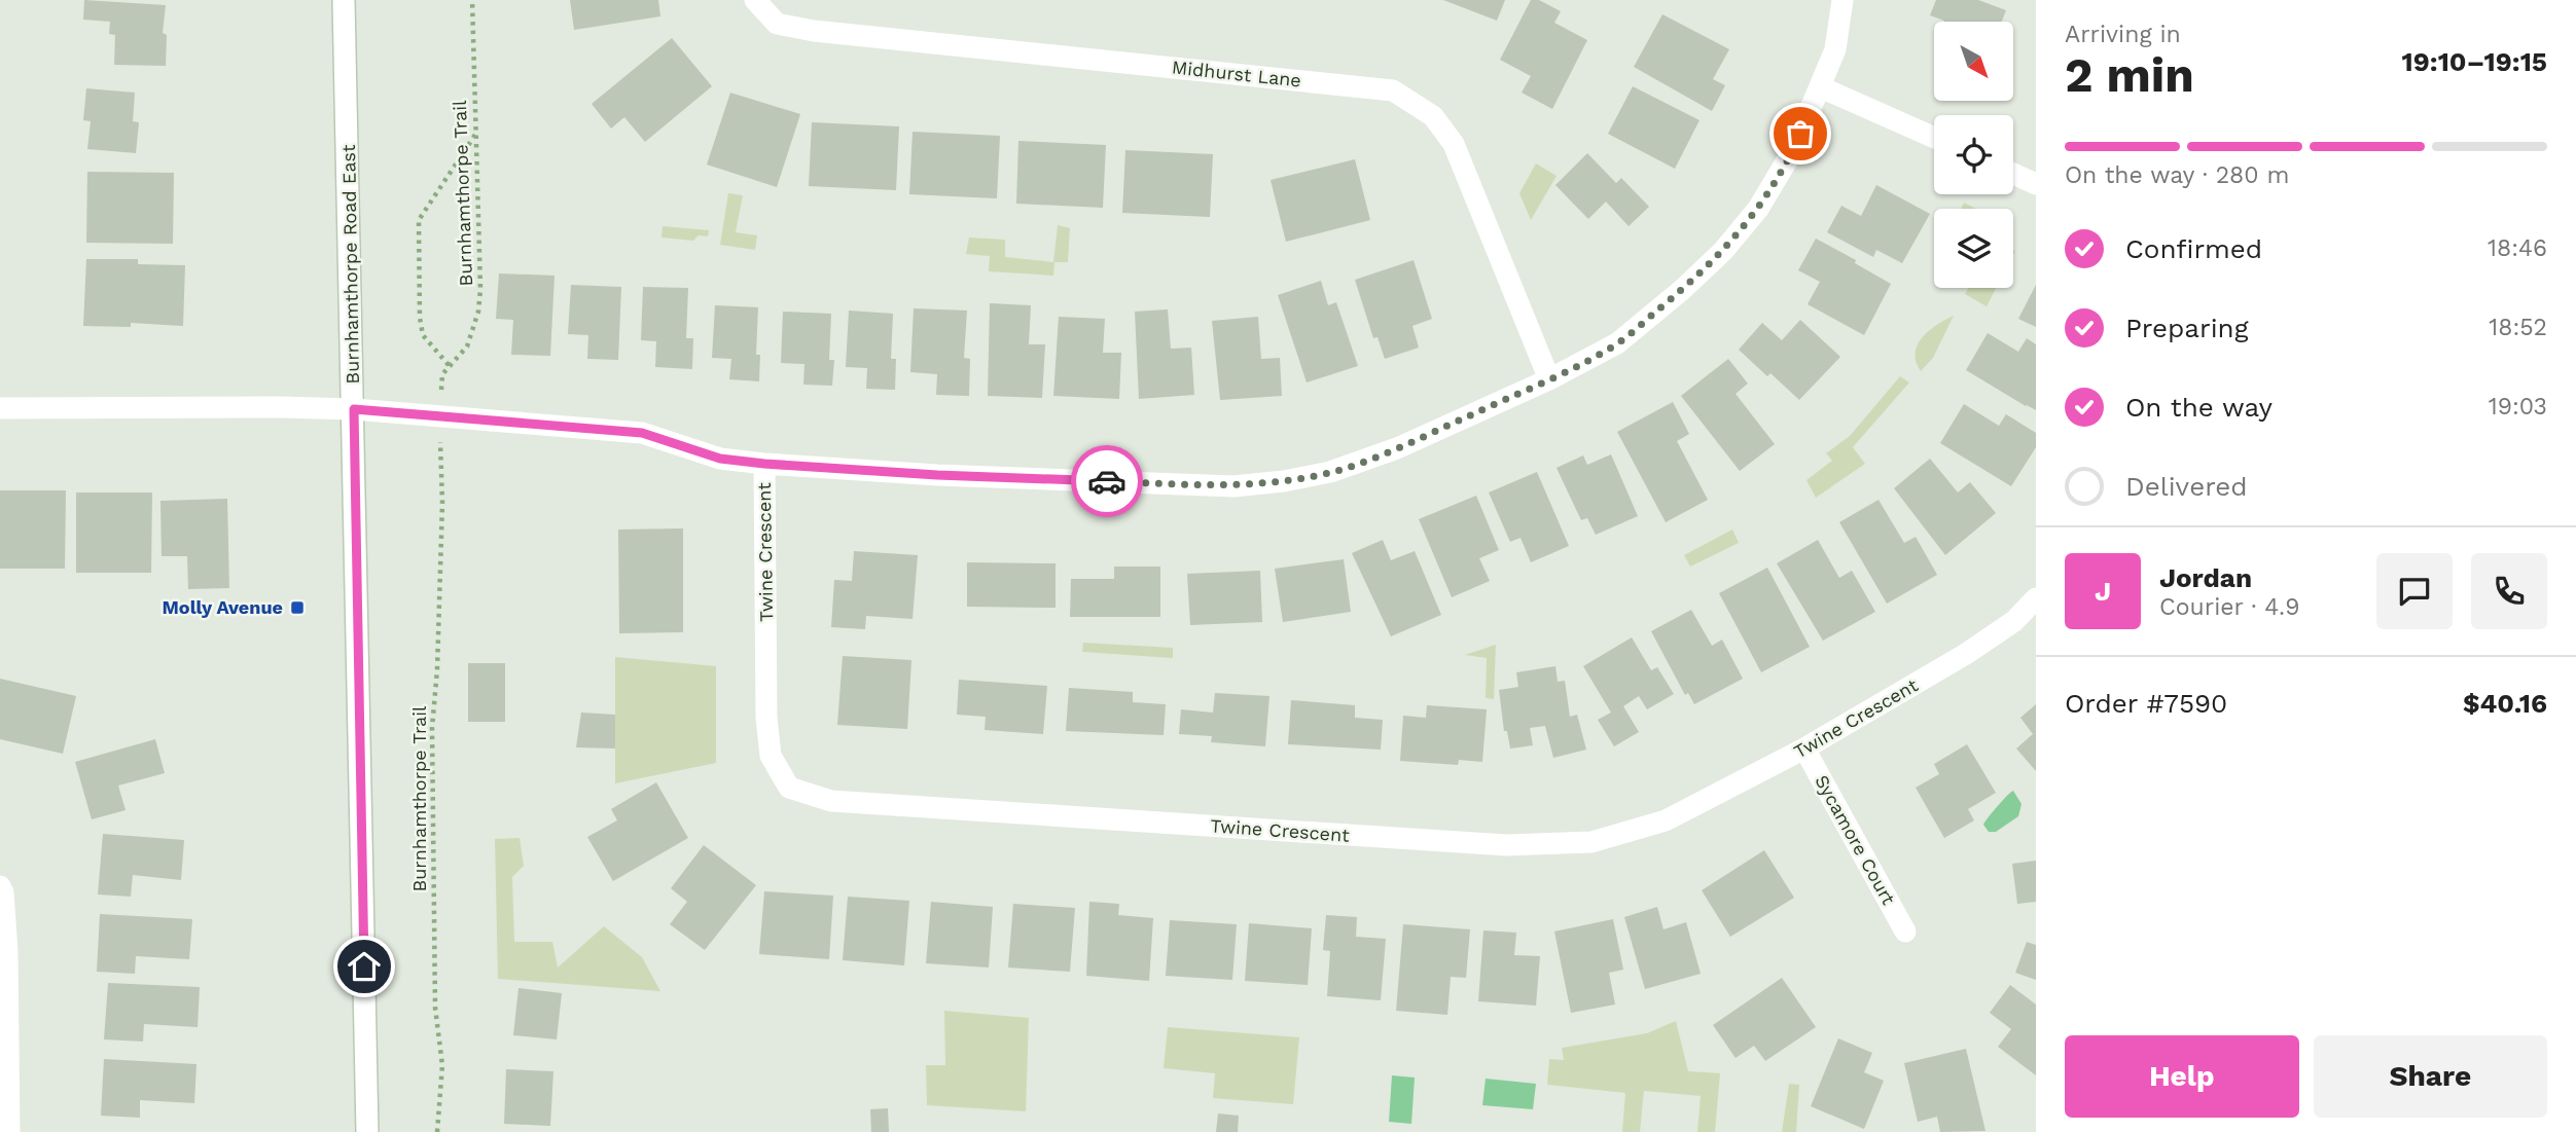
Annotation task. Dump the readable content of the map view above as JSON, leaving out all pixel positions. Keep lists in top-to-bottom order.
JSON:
{
  "streets": {
    "street": [
      "Midhurst Lane",
      "Burnhamthorpe Road East",
      "Twine Crescent",
      "Sycamore Court"
    ],
    "path": ["Burnhamthorpe Trail"]
  },
  "crossings": [
    ["Twine Crescent", "Sycamore Court"]
  ],
  "places": {
    "transit": ["Molly Avenue"]
  },
  "north": "bottom right",
  "page": {
    "heading": ["2 min", "Arriving in", "19:10–19:15"],
    "panel": [
      "Jordan",
      "Courier · 4.9",
      "Order #7590",
      "$40.16"
    ],
    "bar": "On the way · 280 m",
    "list": [
      ["Confirmed", "18:46"],
      ["Preparing", "18:52"],
      ["On the way", "19:03"],
      "Delivered"
    ],
    "round": "J",
    "buttons": ["Help", "Share"]
  }
}
